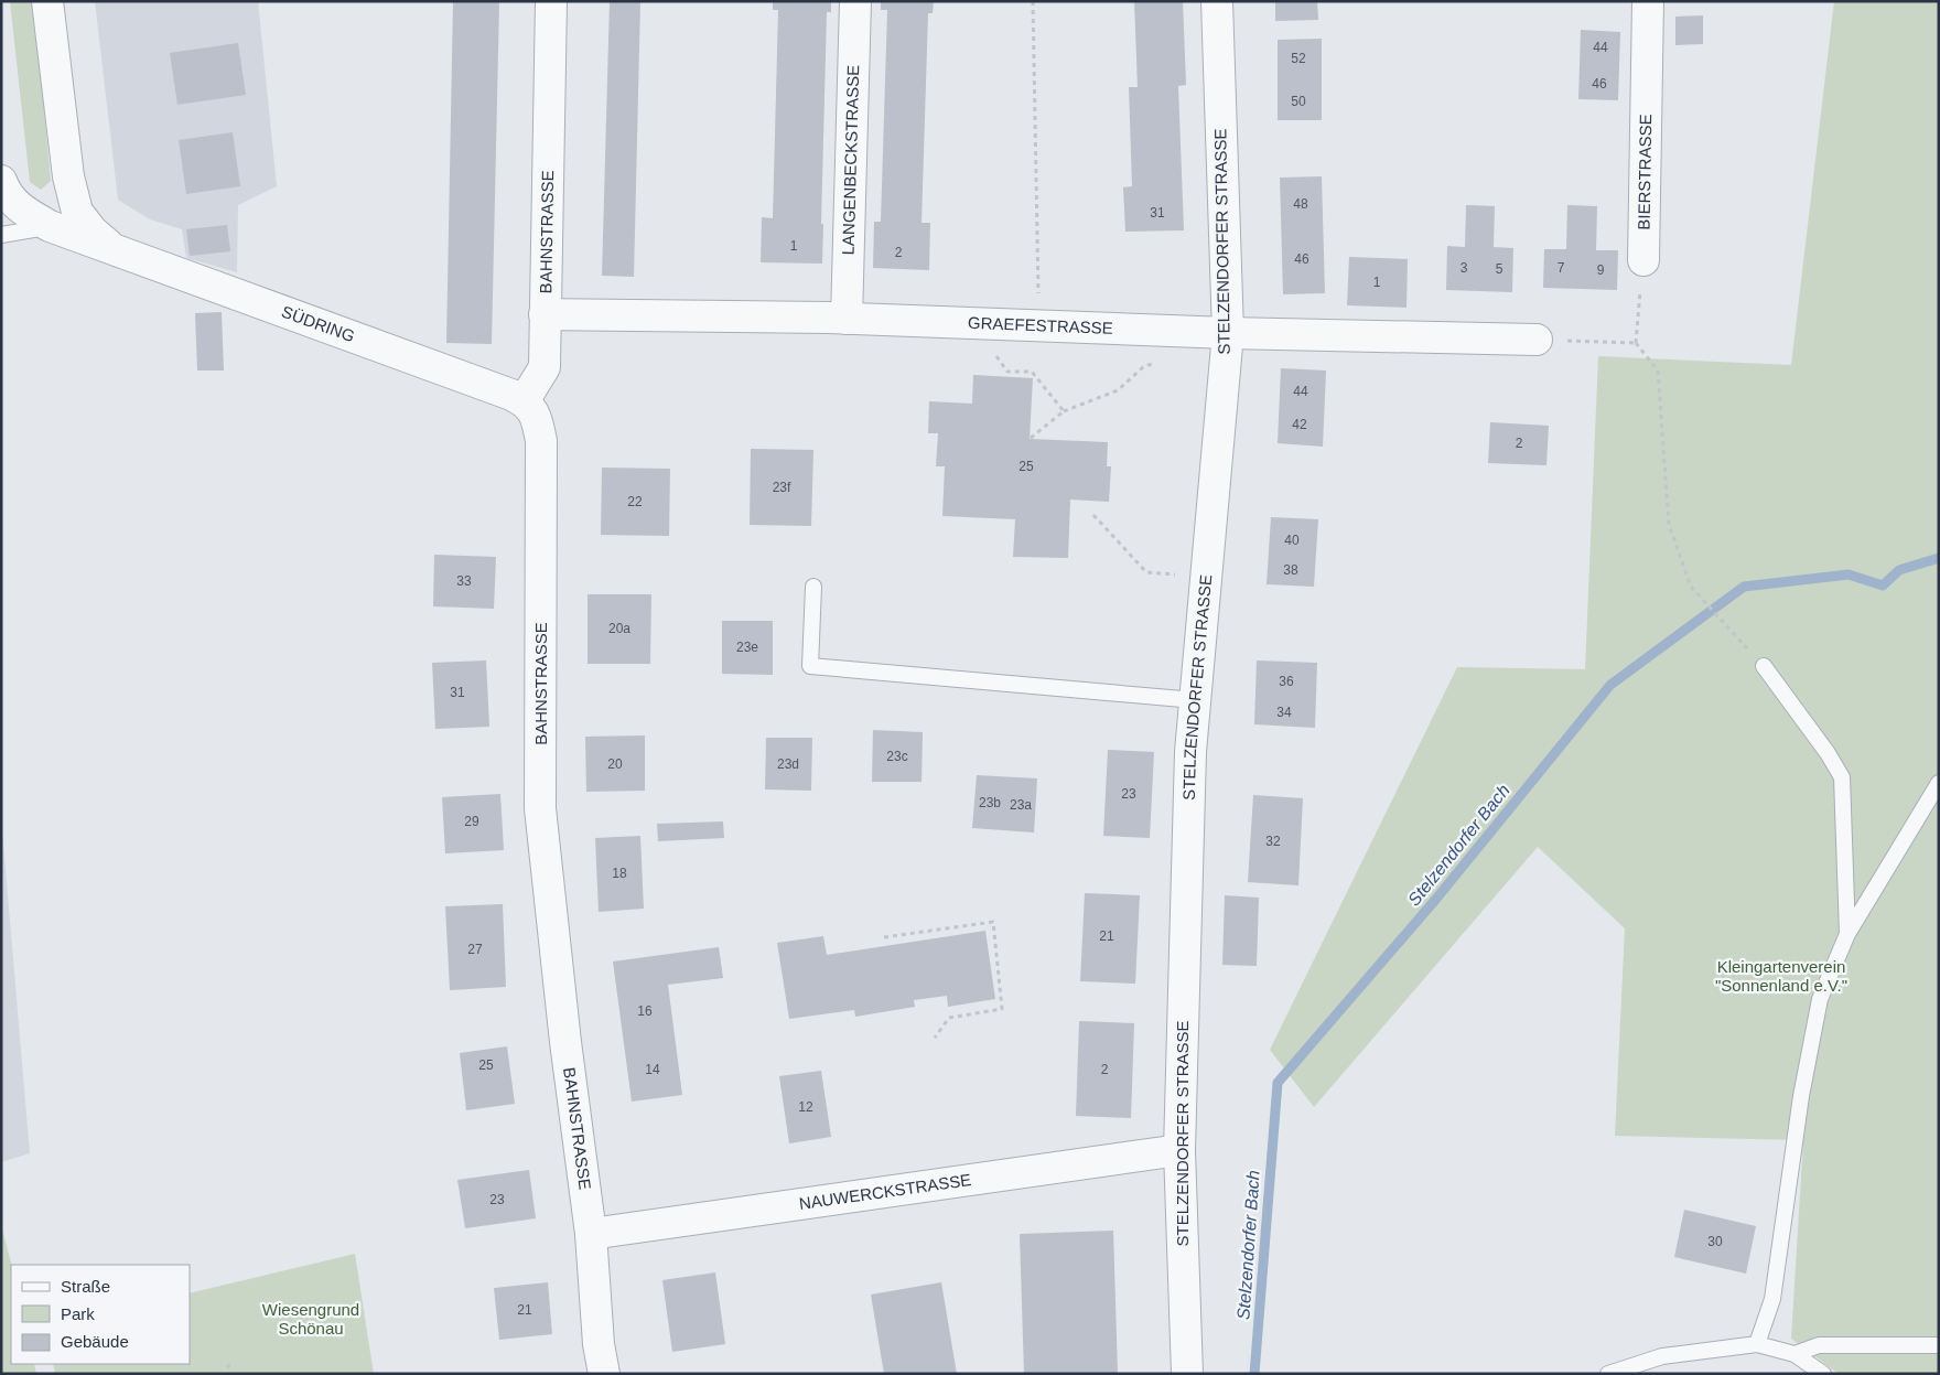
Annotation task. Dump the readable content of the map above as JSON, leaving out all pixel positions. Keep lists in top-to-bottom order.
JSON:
{
  "streets": {
    "street": [
      "LANGENBECKSTRASSE",
      "BIERSTRASSE",
      "BAHNSTRASSE",
      "STELZENDORFER STRASSE",
      "SÜDRING",
      "GRAEFESTRASSE",
      "NAUWERCKSTRASSE"
    ]
  },
  "crossings": [
    ["LANGENBECKSTRASSE", "GRAEFESTRASSE"],
    ["BAHNSTRASSE", "SÜDRING"],
    ["BAHNSTRASSE", "GRAEFESTRASSE"],
    ["BAHNSTRASSE", "NAUWERCKSTRASSE"],
    ["STELZENDORFER STRASSE", "GRAEFESTRASSE"],
    ["STELZENDORFER STRASSE", "NAUWERCKSTRASSE"]
  ],
  "water": ["Stelzendorfer Bach"],
  "parks": ["Kleingartenverein \"Sonnenland e.V.\"", "Wiesengrund Schönau"],
  "house_numbers": [
    "44",
    "52",
    "46",
    "50",
    "48",
    "31",
    "1",
    "2",
    "46",
    "3",
    "7",
    "5",
    "9",
    "1",
    "44",
    "42",
    "2",
    "25",
    "23f",
    "22",
    "40",
    "38",
    "33",
    "20a",
    "23e",
    "36",
    "31",
    "34",
    "23c",
    "20",
    "23d",
    "23",
    "23b",
    "23a",
    "29",
    "32",
    "18",
    "21",
    "27",
    "16",
    "25",
    "14",
    "2",
    "12",
    "23",
    "30",
    "21"
  ],
  "legend": ["Straße", "Park", "Gebäude"]
}
